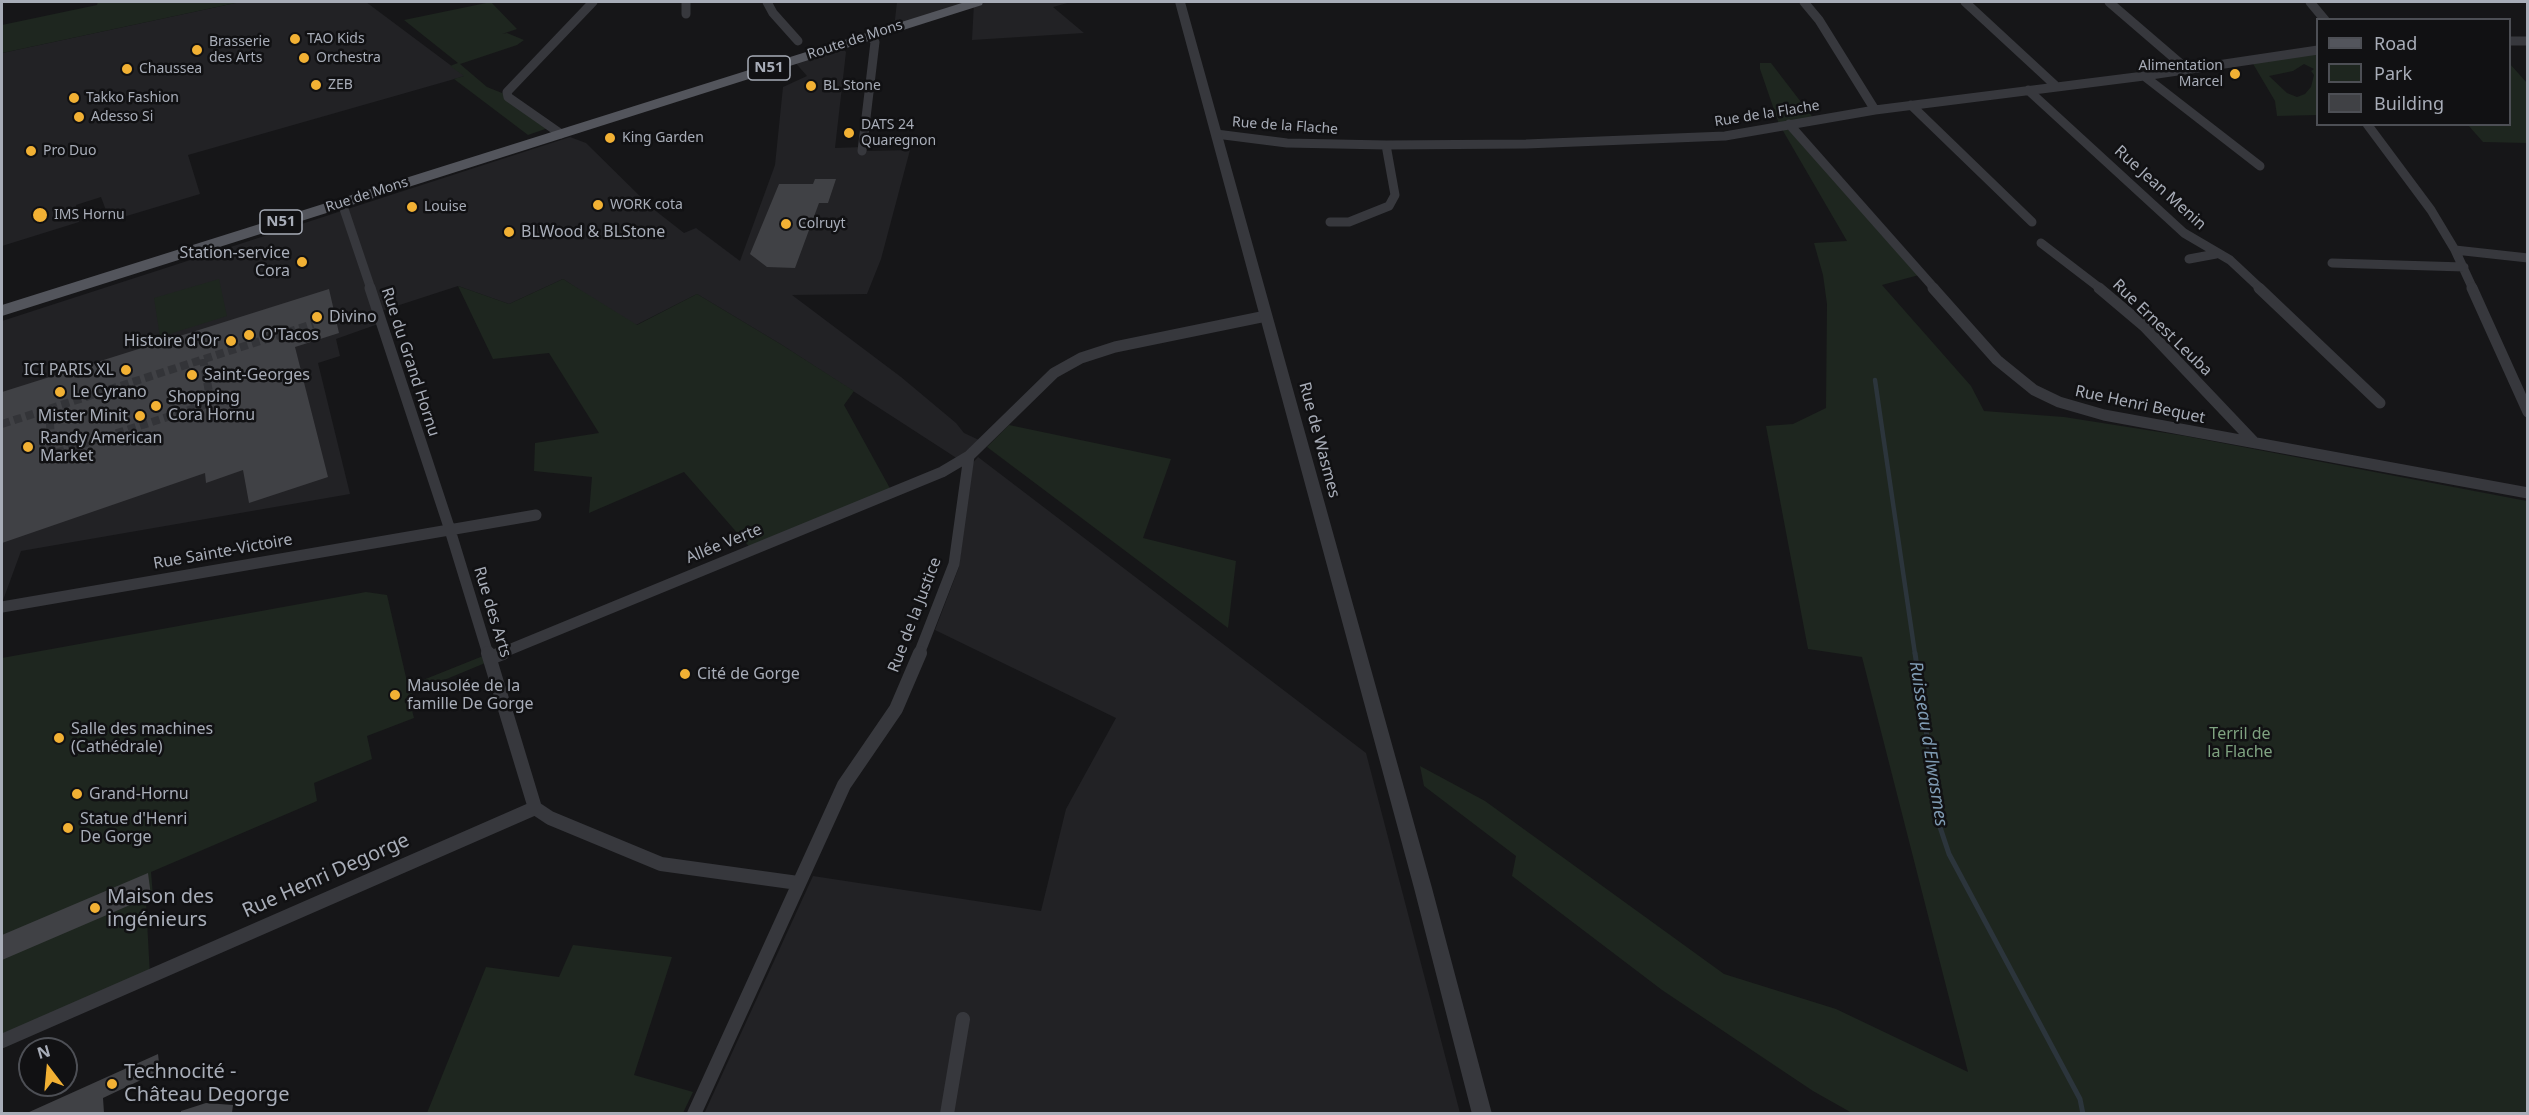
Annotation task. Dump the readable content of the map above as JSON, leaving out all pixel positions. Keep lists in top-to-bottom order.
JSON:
{
  "streets": {
    "main road": ["Route de Mons", "N51", "Rue de Mons"],
    "street": [
      "Rue de la Flache",
      "Rue Jean Menin",
      "Rue Ernest Leuba",
      "Rue du Grand Hornu",
      "Rue Henri Bequet",
      "Rue de Wasmes",
      "Allée Verte",
      "Rue Sainte-Victoire",
      "Rue des Arts",
      "Rue de la Justice",
      "Rue Henri Degorge"
    ]
  },
  "crossings": [
    ["Route de Mons", "Rue de Mons"],
    ["Rue de la Flache", "Rue Jean Menin"],
    ["Rue de la Flache", "Rue Henri Bequet"],
    ["Rue de la Flache", "Rue de Wasmes"],
    ["Rue de Mons", "Rue du Grand Hornu"],
    ["Rue Ernest Leuba", "Rue Henri Bequet"],
    ["Rue du Grand Hornu", "Rue Sainte-Victoire"],
    ["Rue du Grand Hornu", "Rue des Arts"],
    ["Allée Verte", "Rue des Arts"],
    ["Allée Verte", "Rue de la Justice"],
    ["Rue Sainte-Victoire", "Rue des Arts"],
    ["Rue des Arts", "Rue Henri Degorge"]
  ],
  "water": ["Ruisseau d'Elwasmes"],
  "parks": ["Terril de la Flache"],
  "places": [
    "TAO Kids",
    "Brasserie des Arts",
    "Orchestra",
    "Chaussea",
    "Alimentation Marcel",
    "ZEB",
    "BL Stone",
    "Takko Fashion",
    "Adesso Si",
    "DATS 24 Quaregnon",
    "King Garden",
    "Pro Duo",
    "WORK cota",
    "Louise",
    "IMS Hornu",
    "Colruyt",
    "BLWood & BLStone",
    "Station-service Cora",
    "Divino",
    "O'Tacos",
    "Histoire d'Or",
    "ICI PARIS XL",
    "Saint-Georges",
    "Le Cyrano",
    "Shopping Cora Hornu",
    "Mister Minit",
    "Randy American Market",
    "Cité de Gorge",
    "Mausolée de la famille De Gorge",
    "Salle des machines (Cathédrale)",
    "Grand-Hornu",
    "Statue d'Henri De Gorge",
    "Maison des ingénieurs",
    "Technocité - Château Degorge"
  ],
  "legend": ["Road", "Park", "Building"],
  "north": "top"
}
